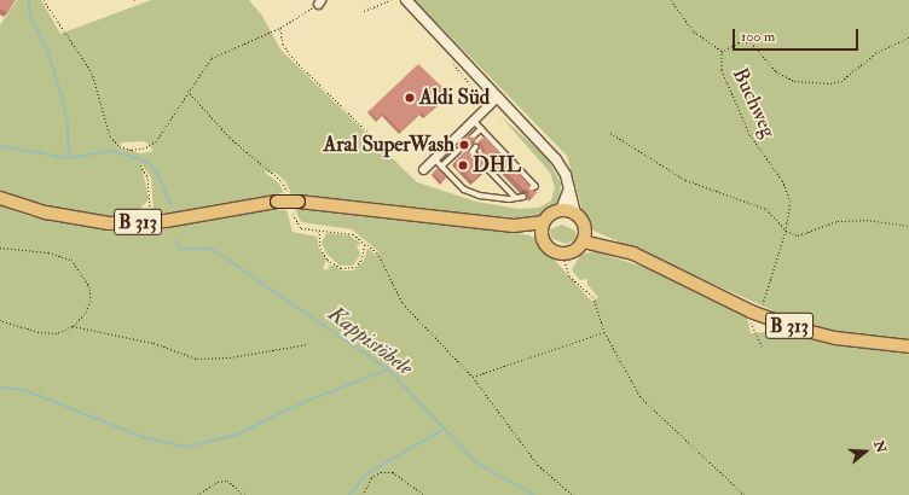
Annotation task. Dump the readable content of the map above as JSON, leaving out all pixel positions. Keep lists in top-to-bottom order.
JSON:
{
  "streets": {
    "main road": ["B 313"],
    "path": ["Buchweg"]
  },
  "crossings": [
    ["Buchweg", "B 313"]
  ],
  "water": ["Kappistöbele"],
  "places": ["Aldi Süd", "Aral SuperWash", "DHL"],
  "scale_bar": "100 m",
  "north": "right"
}
